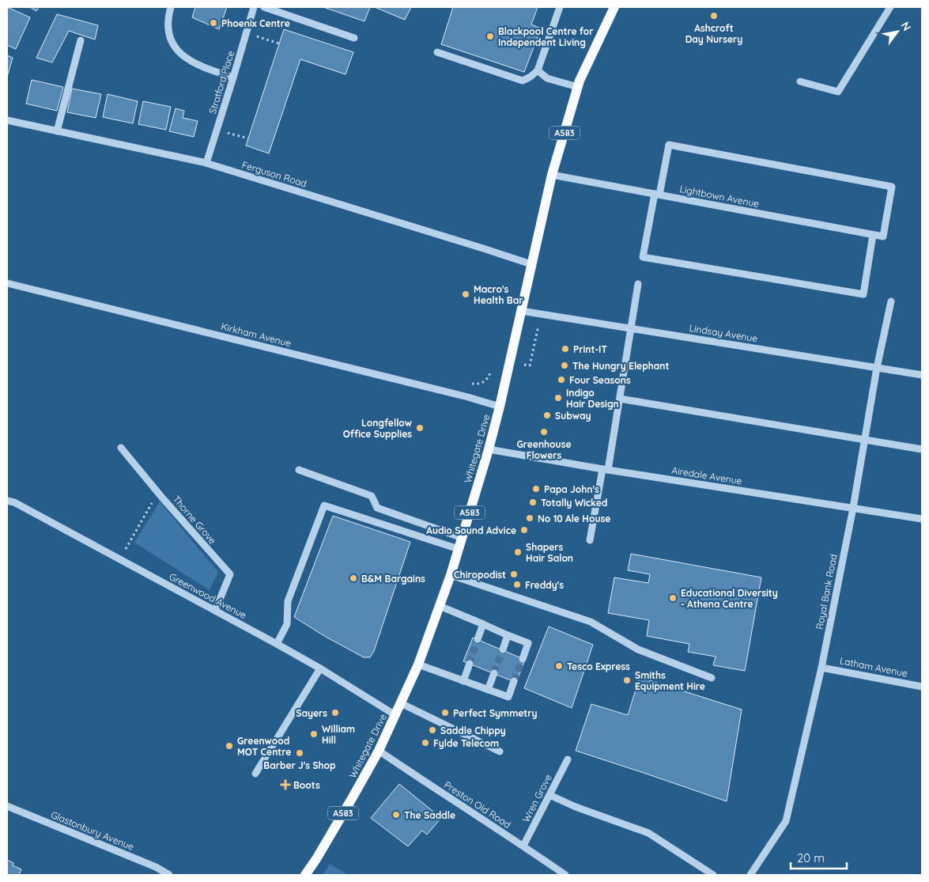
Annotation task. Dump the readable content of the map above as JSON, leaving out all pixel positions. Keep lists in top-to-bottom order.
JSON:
{
  "streets": {
    "main road": ["A583", "Whitegate Drive"],
    "street": [
      "Stratford Place",
      "Ferguson Road",
      "Lightbown Avenue",
      "Lindsay Avenue",
      "Kirkham Avenue",
      "Airedale Avenue",
      "Thorne Grove",
      "Royal Bank Road",
      "Greenwood Avenue",
      "Latham Avenue",
      "Wren Grove",
      "Preston Old Road",
      "Glastonbury Avenue"
    ]
  },
  "crossings": [
    ["Stratford Place", "Ferguson Road"],
    ["Ferguson Road", "Whitegate Drive"],
    ["Lightbown Avenue", "Whitegate Drive"],
    ["Lindsay Avenue", "Whitegate Drive"],
    ["Lindsay Avenue", "Royal Bank Road"],
    ["Kirkham Avenue", "Whitegate Drive"],
    ["Whitegate Drive", "Airedale Avenue"],
    ["Whitegate Drive", "Greenwood Avenue"],
    ["Whitegate Drive", "Preston Old Road"],
    ["Airedale Avenue", "Royal Bank Road"],
    ["Thorne Grove", "Greenwood Avenue"],
    ["Royal Bank Road", "Latham Avenue"],
    ["Wren Grove", "Preston Old Road"]
  ],
  "places": {
    "other": [
      "Ashcroft Day Nursery",
      "Phoenix Centre",
      "Blackpool Centre for Independent Living",
      "Macro's Health Bar",
      "Print-IT",
      "The Hungry Elephant",
      "Four Seasons",
      "Indigo Hair Design",
      "Subway",
      "Longfellow Office Supplies",
      "Greenhouse Flowers",
      "Papa John's",
      "Totally Wicked",
      "No 10 Ale House",
      "Audio Sound Advice",
      "Shapers Hair Salon",
      "Chiropodist",
      "B&M Bargains",
      "Freddy's",
      "Educational Diversity - Athena Centre",
      "Tesco Express",
      "Smiths Equipment Hire",
      "Sayers",
      "Perfect Symmetry",
      "Saddle Chippy",
      "William Hill",
      "Fylde Telecom",
      "Greenwood MOT Centre",
      "Barber J's Shop",
      "The Saddle"
    ],
    "health": ["Boots"]
  },
  "scale_bar": "20 m",
  "north": "top right"
}
